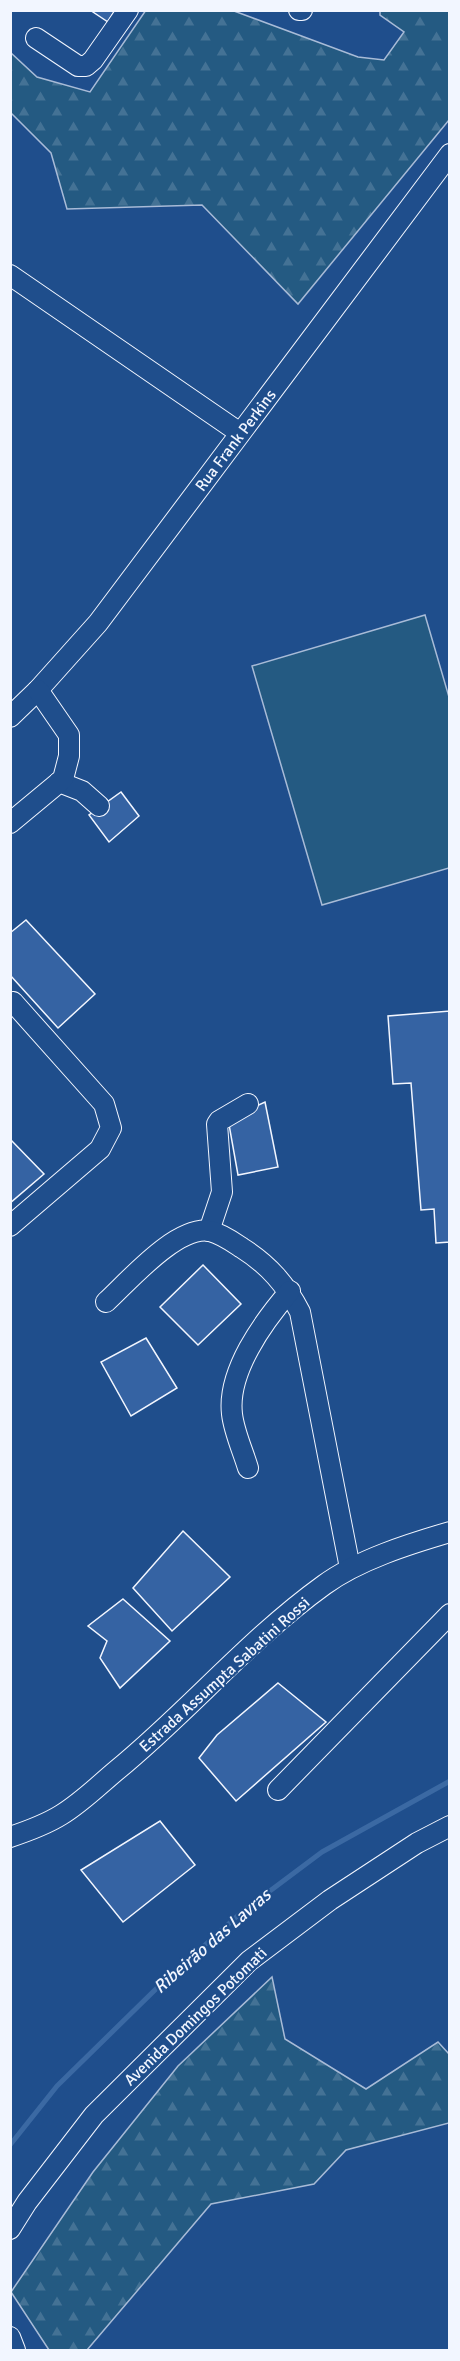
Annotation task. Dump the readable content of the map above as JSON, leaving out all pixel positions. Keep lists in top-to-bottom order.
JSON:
{
  "streets": {
    "street": ["Rua Frank Perkins", "Estrada Assumpta Sabatini Rossi", "Avenida Domingos Potomati"]
  },
  "water": ["Ribeirão das Lavras"]
}
